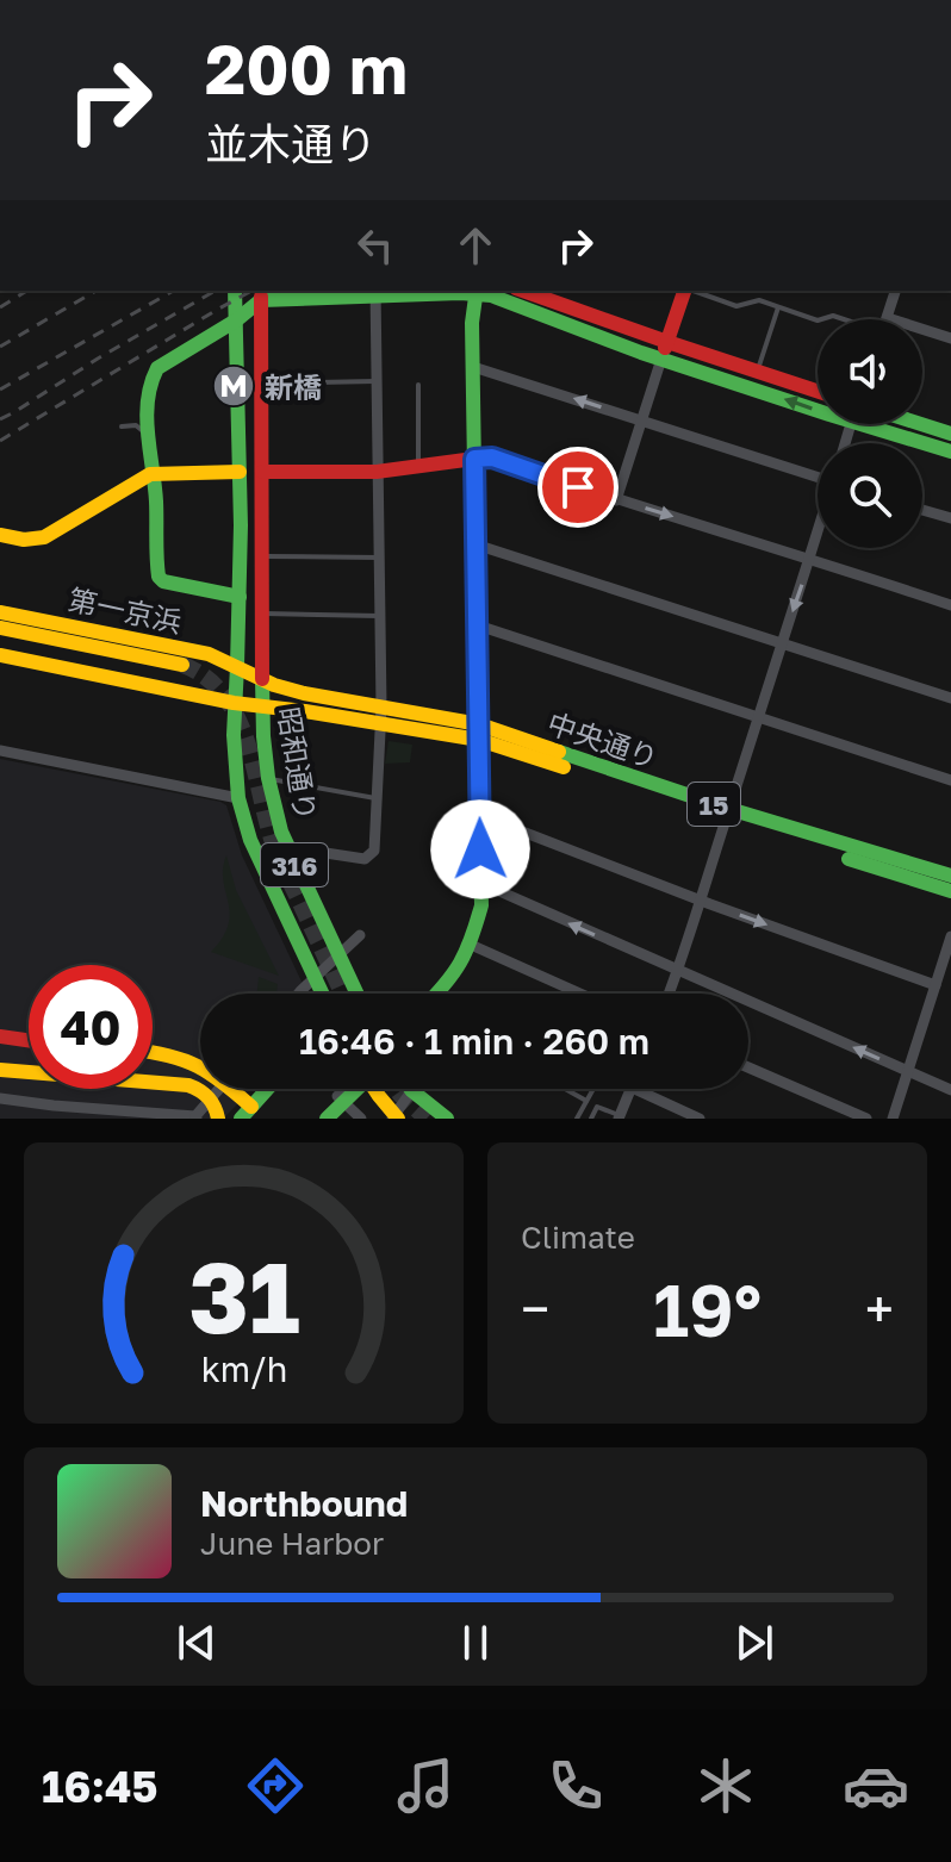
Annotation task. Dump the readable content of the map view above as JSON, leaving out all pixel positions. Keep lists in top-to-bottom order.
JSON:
{
  "streets": {
    "main road": [
      "第一京浜",
      "中央通り",
      "昭和通り",
      "15",
      "316"
    ]
  },
  "crossings": [
    ["第一京浜", "中央通り"],
    ["第一京浜", "昭和通り"],
    ["中央通り", "昭和通り"],
    ["中央通り", "15"],
    ["昭和通り", "15"],
    ["昭和通り", "316"]
  ],
  "places": {
    "metro station": ["新橋"]
  },
  "page": {
    "turn": ["200 m", "並木通り"],
    "limit": "40",
    "trip": "16:46 · 1 min · 260 m",
    "tile": "Climate",
    "heat": ["−", "19°", "+"],
    "song": ["Northbound", "June Harbor"],
    "tabs": "16:45",
    "gauge": ["31", "km/h"]
  }
}
